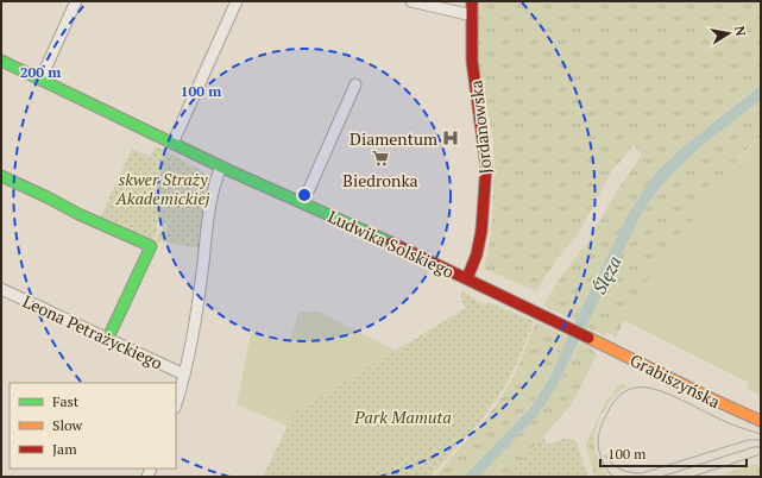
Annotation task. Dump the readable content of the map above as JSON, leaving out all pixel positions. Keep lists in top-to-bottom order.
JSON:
{
  "streets": {
    "main road": ["Jordanowska", "Ludwika Solskiego", "Grabiszyńska"],
    "street": ["Leona Petrażyckiego"]
  },
  "crossings": [
    ["Jordanowska", "Ludwika Solskiego"],
    ["Ludwika Solskiego", "Grabiszyńska"]
  ],
  "water": ["Ślęza"],
  "parks": ["skwer Straży Akademickiej", "Park Mamuta"],
  "places": {
    "hospital": ["Diamentum"],
    "supermarket": ["Biedronka"]
  },
  "legend": ["Fast", "Slow", "Jam"],
  "scale_bar": "100 m",
  "north": "right",
  "rings": ["200 m", "100 m"]
}
